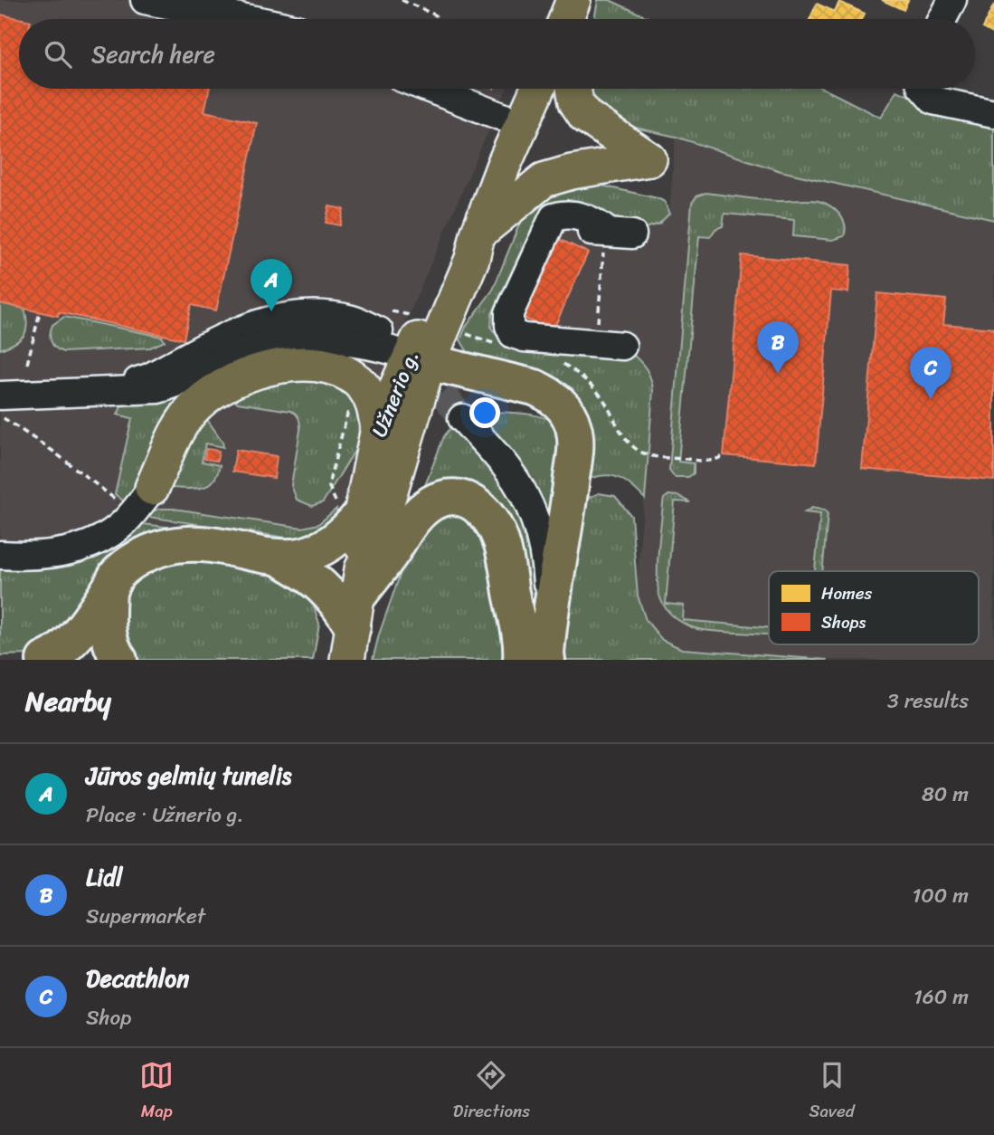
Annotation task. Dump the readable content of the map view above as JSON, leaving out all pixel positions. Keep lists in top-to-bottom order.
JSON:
{
  "streets": {
    "main road": ["Užnerio g."]
  },
  "legend": ["Homes", "Shops"],
  "page": {
    "search": "Search here",
    "pins": ["A", "B", "C"],
    "heading": ["Nearby", "3 results"],
    "list": [
      {
        "mark": "A",
        "name": "Jūros gelmių tunelis",
        "note": "Place · Užnerio g.",
        "value": "80 m"
      },
      {
        "mark": "B",
        "name": "Lidl",
        "note": "Supermarket",
        "value": "100 m"
      },
      {
        "mark": "C",
        "name": "Decathlon",
        "note": "Shop",
        "value": "160 m"
      }
    ],
    "nav": ["Map", "Directions", "Saved"]
  }
}
